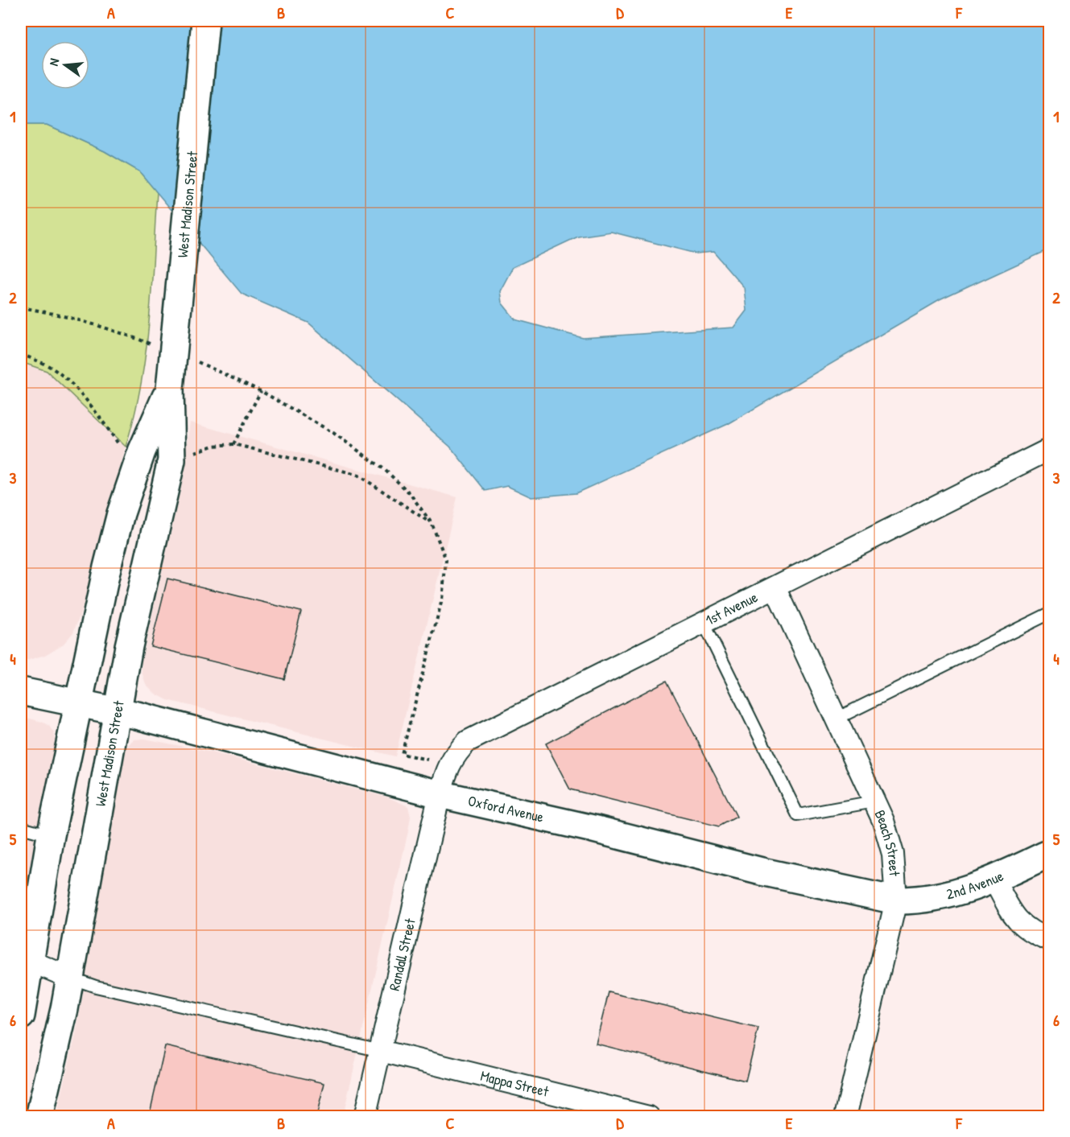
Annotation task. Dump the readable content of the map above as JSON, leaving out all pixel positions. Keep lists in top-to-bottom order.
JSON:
{
  "streets": {
    "main road": ["West Madison Street", "Oxford Avenue", "2nd Avenue"],
    "street": [
      "1st Avenue",
      "Beach Street",
      "Randall Street",
      "Mappa Street"
    ]
  },
  "crossings": [
    ["West Madison Street", "Oxford Avenue"],
    ["1st Avenue", "Oxford Avenue"],
    ["1st Avenue", "Beach Street"],
    ["1st Avenue", "Randall Street"],
    ["Oxford Avenue", "Beach Street"],
    ["Oxford Avenue", "2nd Avenue"],
    ["Oxford Avenue", "Randall Street"],
    ["Beach Street", "2nd Avenue"],
    ["Randall Street", "Mappa Street"]
  ],
  "north": "left",
  "grid": {
    "columns": [
      "A",
      "B",
      "C",
      "D",
      "E",
      "F"
    ],
    "rows": [
      "1",
      "2",
      "3",
      "4",
      "5",
      "6"
    ]
  }
}
